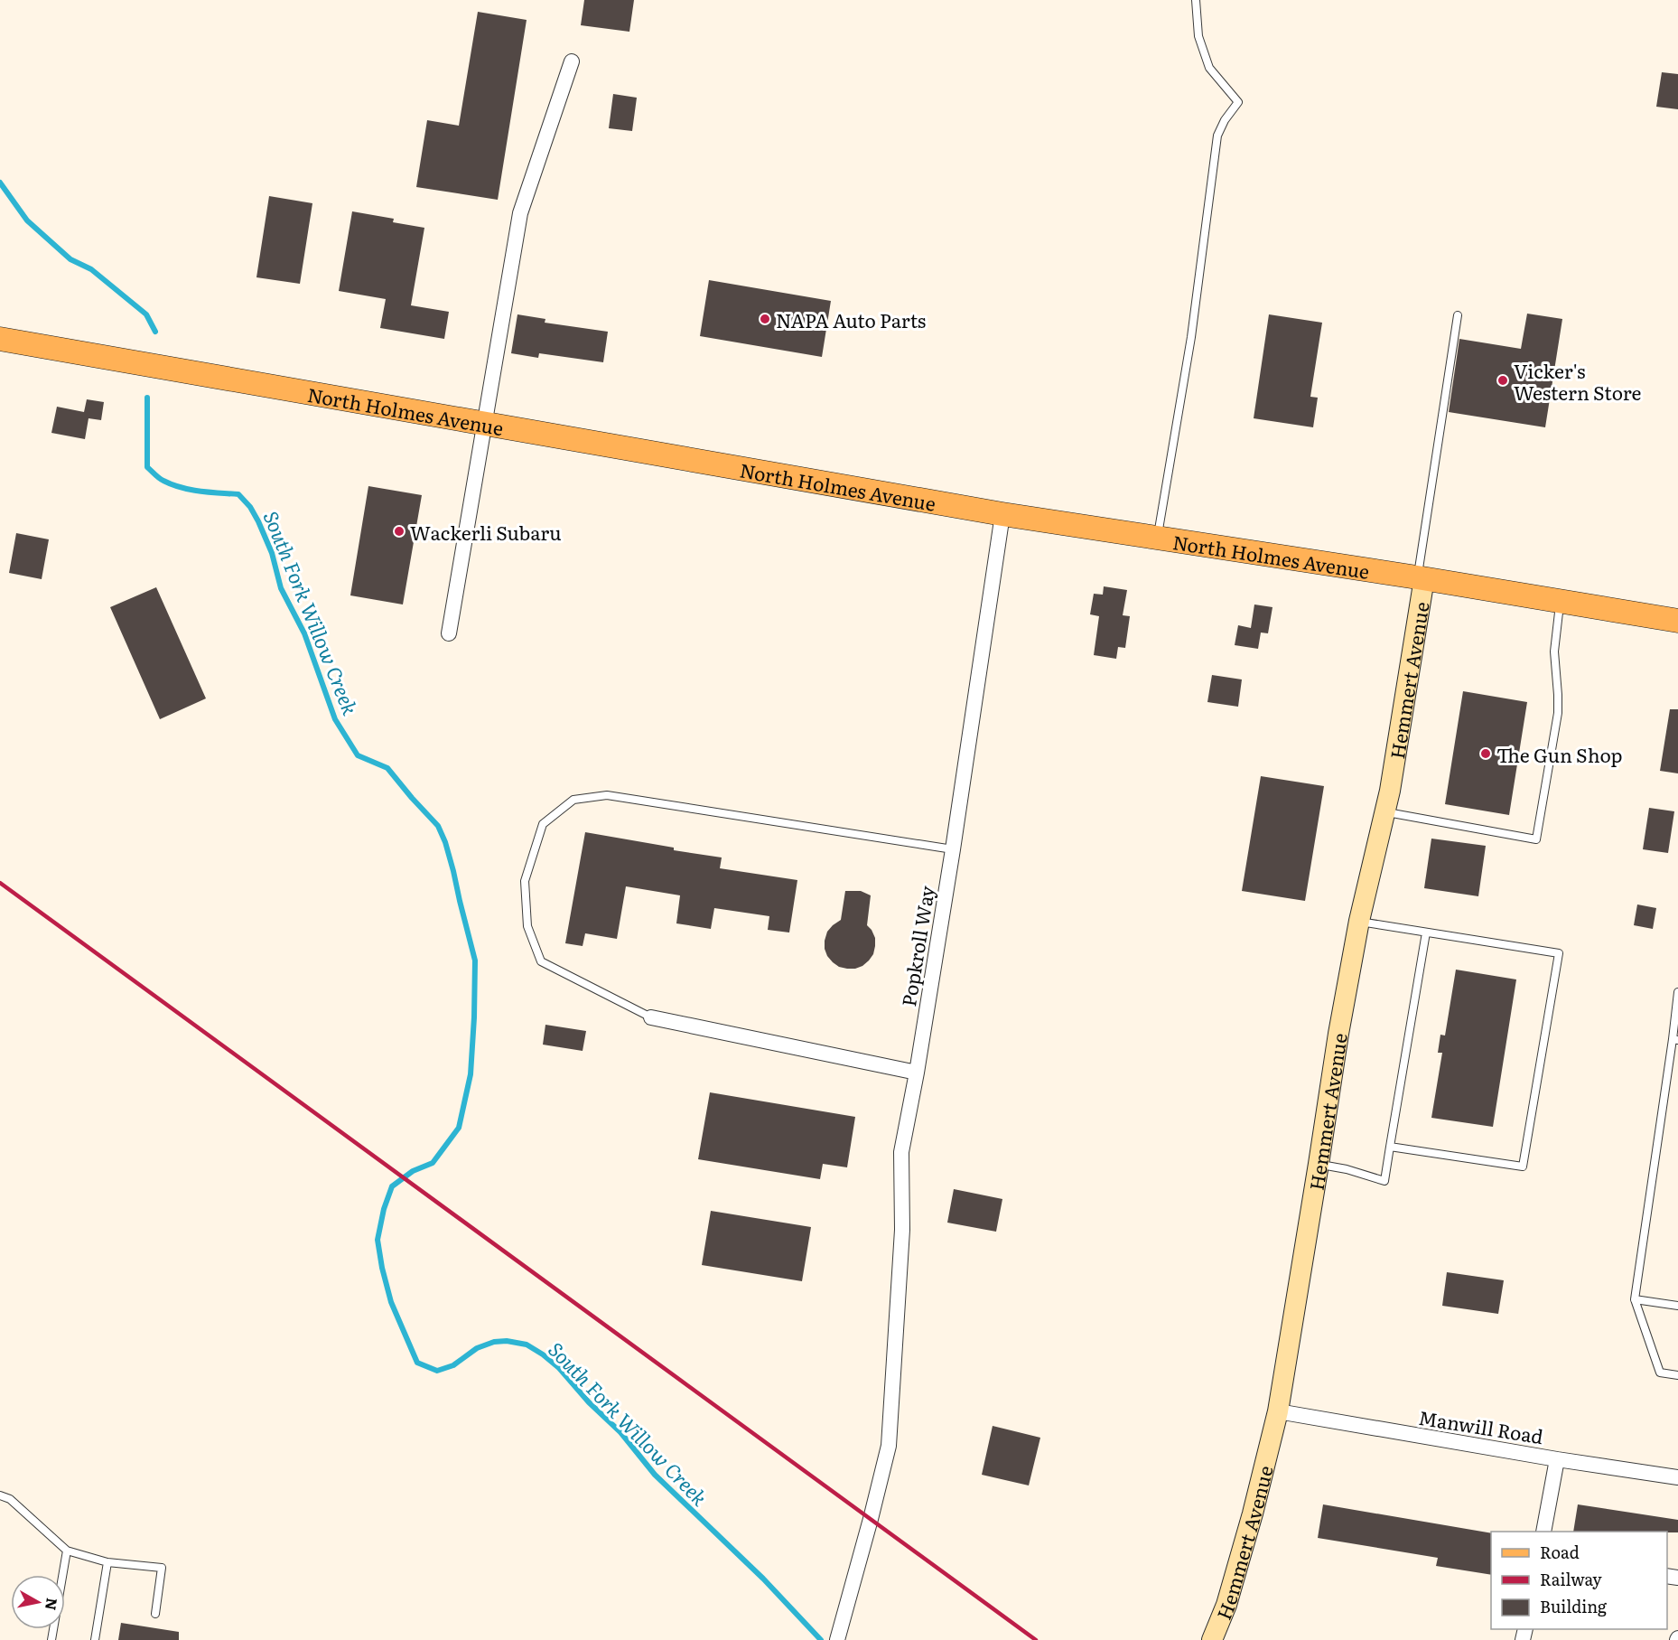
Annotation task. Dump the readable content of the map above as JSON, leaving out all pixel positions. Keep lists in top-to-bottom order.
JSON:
{
  "streets": {
    "main road": ["North Holmes Avenue"],
    "street": ["Hemmert Avenue", "Popkroll Way", "Manwill Road"]
  },
  "crossings": [
    ["North Holmes Avenue", "Hemmert Avenue"],
    ["North Holmes Avenue", "Popkroll Way"],
    ["Hemmert Avenue", "Manwill Road"]
  ],
  "water": ["South Fork Willow Creek"],
  "places": [
    "NAPA Auto Parts",
    "Vicker's Western Store",
    "Wackerli Subaru",
    "The Gun Shop"
  ],
  "legend": ["Road", "Railway", "Building"],
  "north": "right"
}
